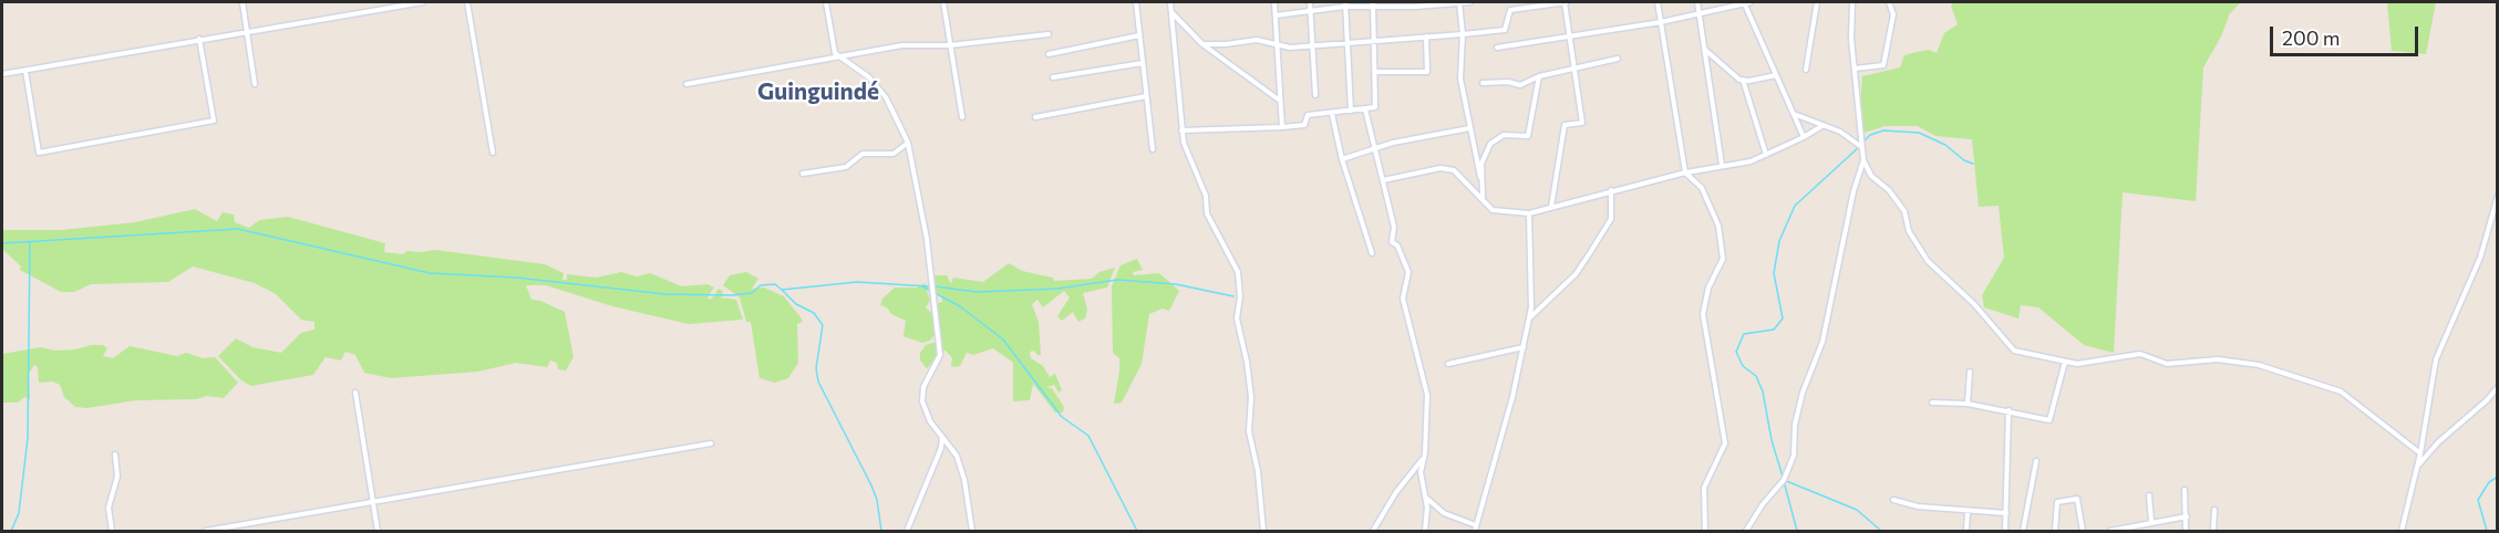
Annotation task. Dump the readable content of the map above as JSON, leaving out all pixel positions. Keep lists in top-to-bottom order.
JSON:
{
  "districts": ["Guinguindé"],
  "scale_bar": "200 m"
}
